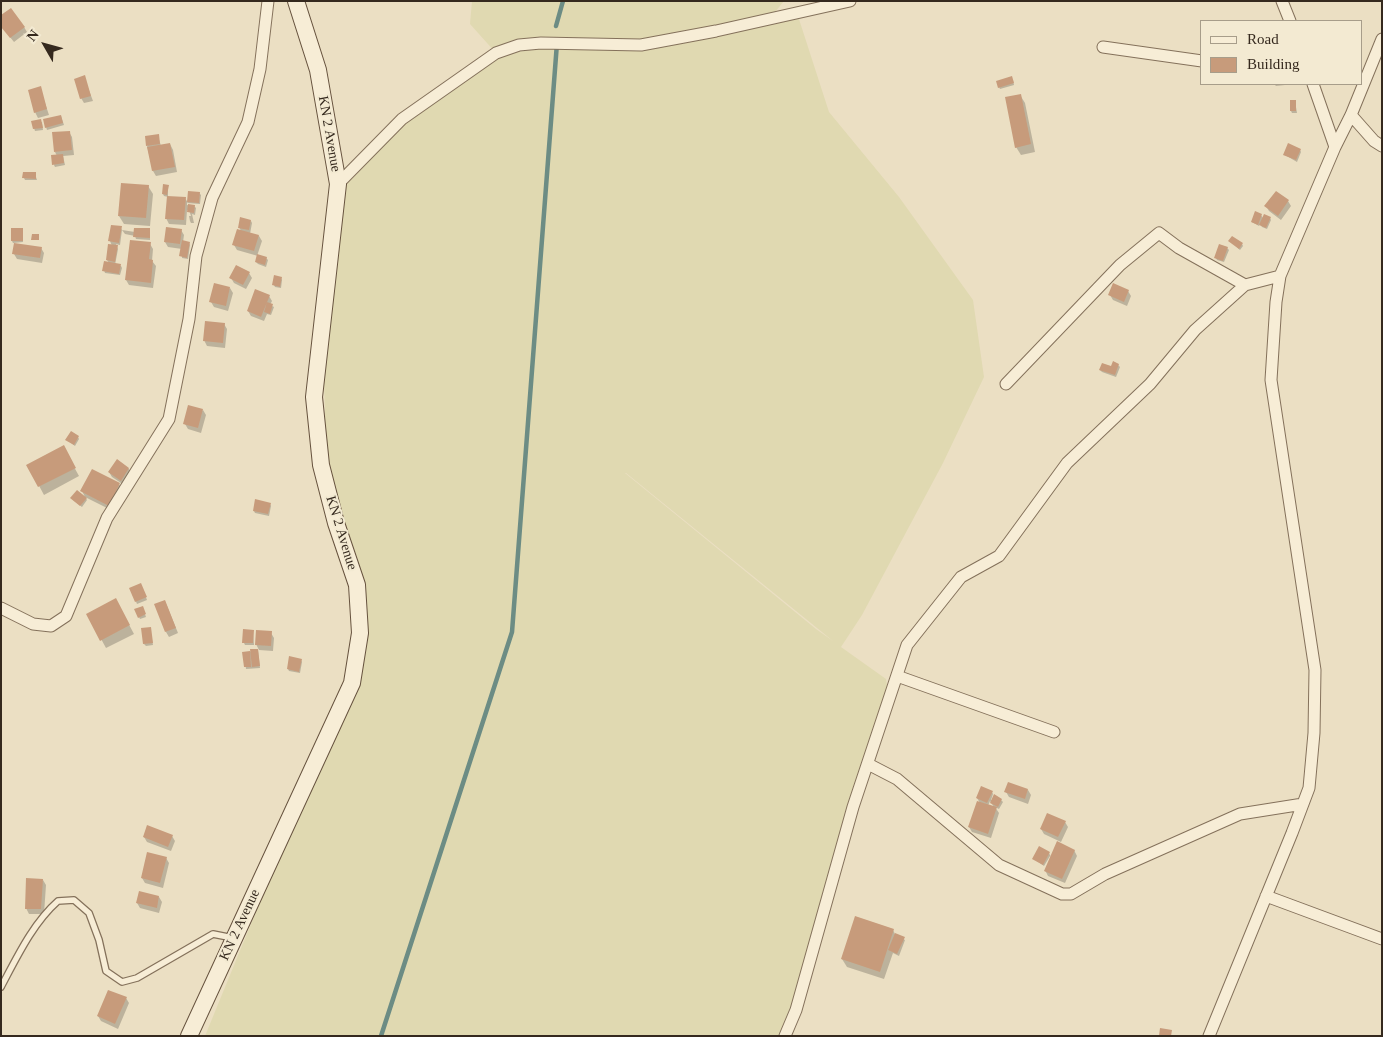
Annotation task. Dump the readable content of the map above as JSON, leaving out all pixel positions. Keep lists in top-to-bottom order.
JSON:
{
  "streets": {
    "main road": ["KN 2 Avenue"]
  },
  "legend": ["Road", "Building"],
  "north": "top left"
}
